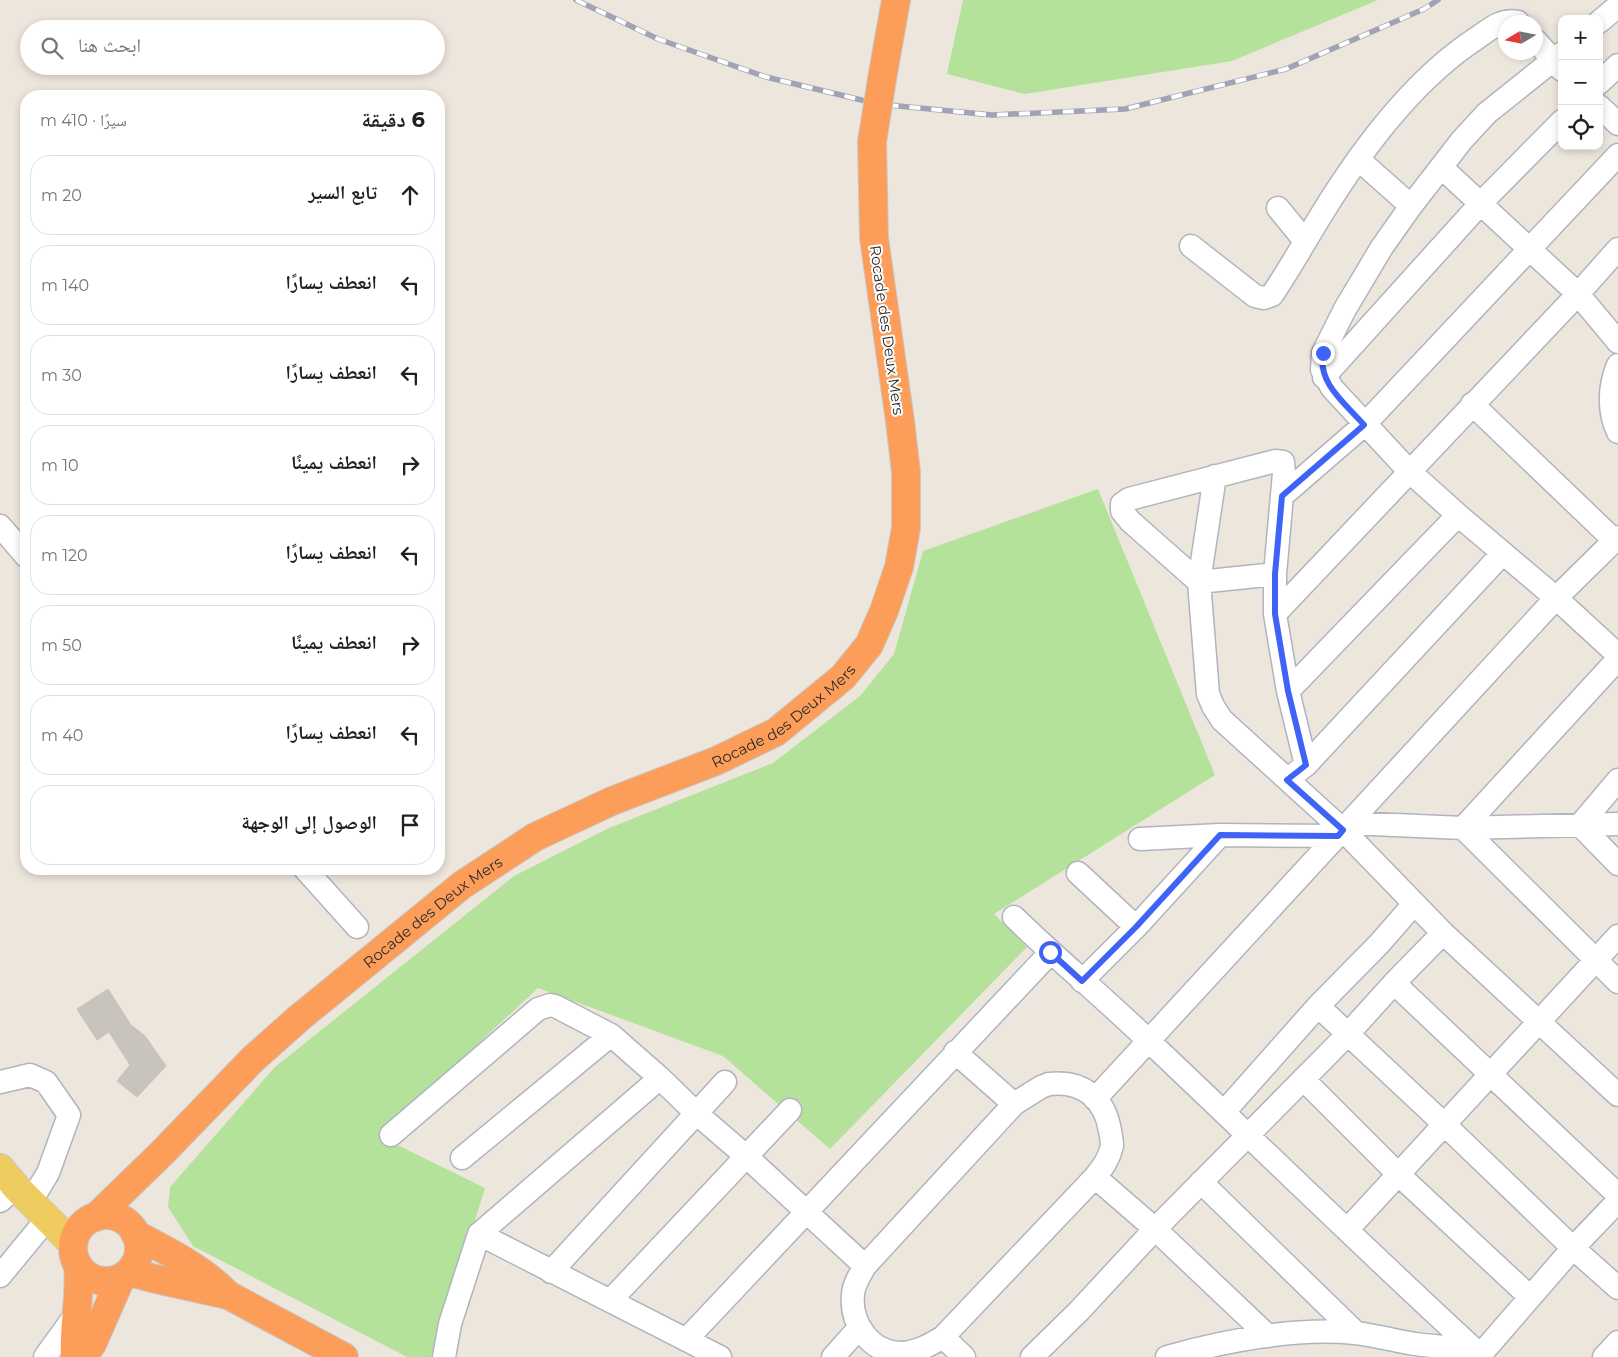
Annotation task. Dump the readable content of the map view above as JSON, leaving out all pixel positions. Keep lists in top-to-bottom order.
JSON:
{
  "streets": {
    "highway": ["Rocade des Deux Mers"]
  },
  "north": "left",
  "page": {
    "map_buttons": ["+", "−"],
    "search": "ابحث هنا",
    "heading": ["6 دقيقة", "سيرًا · 410 m"],
    "list": [
      ["تابع السير", "20 m"],
      ["انعطف يسارًا", "140 m"],
      ["انعطف يسارًا", "30 m"],
      ["انعطف يمينًا", "10 m"],
      ["انعطف يسارًا", "120 m"],
      ["انعطف يمينًا", "50 m"],
      ["انعطف يسارًا", "40 m"],
      "الوصول إلى الوجهة"
    ]
  }
}
